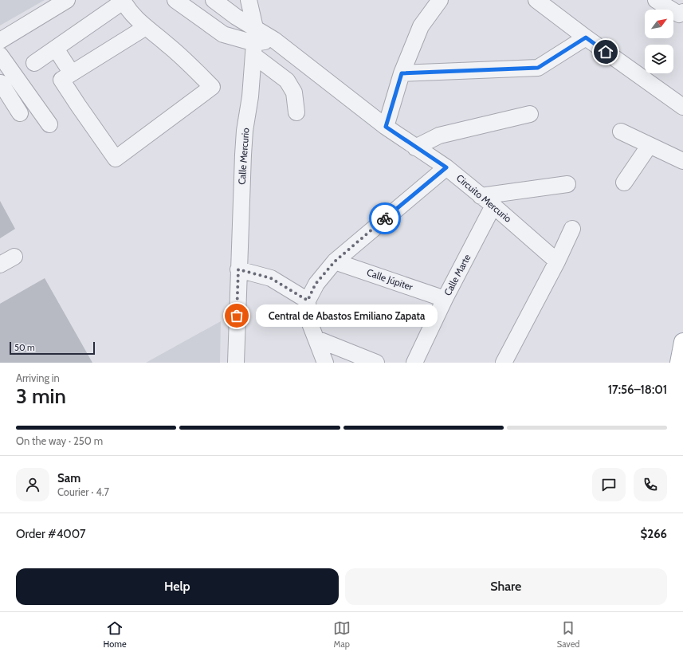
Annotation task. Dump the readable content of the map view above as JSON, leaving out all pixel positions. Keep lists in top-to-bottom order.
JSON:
{
  "streets": {
    "street": [
      "Calle Mercurio",
      "Circuito Mercurio",
      "Calle Marte",
      "Calle Júpiter"
    ]
  },
  "crossings": [
    ["Circuito Mercurio", "Calle Marte"],
    ["Calle Marte", "Calle Júpiter"]
  ],
  "places": ["Central de Abastos Emiliano Zapata"],
  "scale_bar": "50 m",
  "north": "top right",
  "page": {
    "bubble": "Central de Abastos Emiliano Zapata",
    "scale": "50 m",
    "heading": ["3 min", "Arriving in", "17:56–18:01"],
    "panel": [
      "Sam",
      "Courier · 4.7",
      "Order #4007",
      "$266"
    ],
    "bar": "On the way · 250 m",
    "buttons": ["Help", "Share"],
    "tabs": ["Home", "Map", "Saved"]
  }
}
